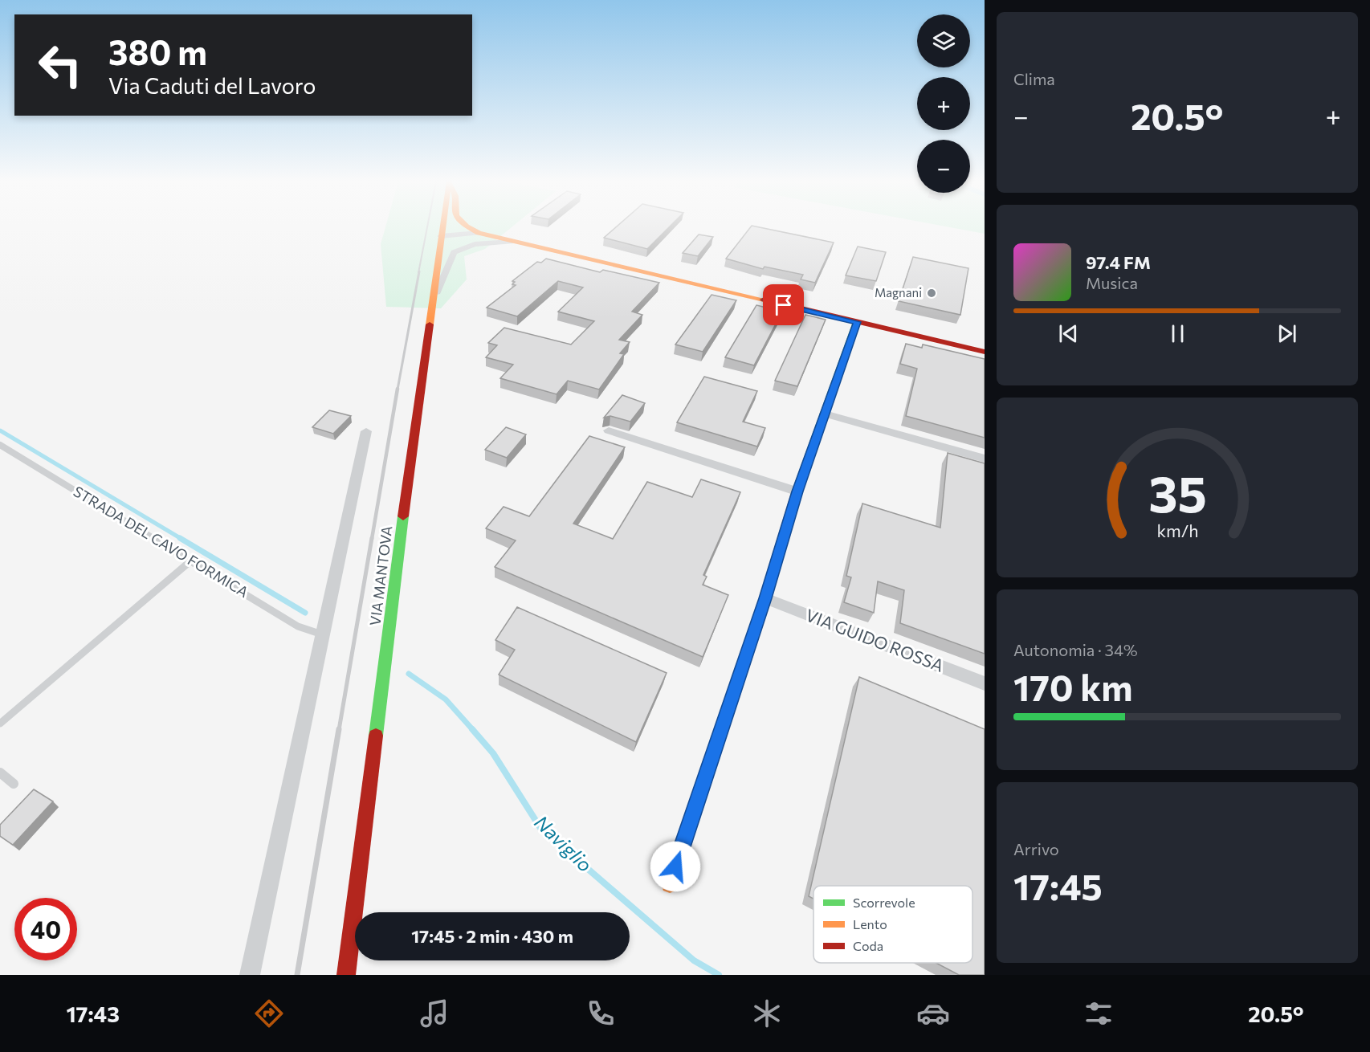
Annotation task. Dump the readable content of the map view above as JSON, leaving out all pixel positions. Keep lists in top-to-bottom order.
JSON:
{
  "streets": {
    "street": ["VIA MANTOVA", "VIA GUIDO ROSSA"],
    "lane": ["STRADA DEL CAVO FORMICA"]
  },
  "water": ["Naviglio"],
  "places": ["Magnani"],
  "legend": ["Scorrevole", "Lento", "Coda"],
  "page": {
    "tile": [
      "Clima",
      ["Autonomia · 34%", "170 km"],
      ["Arrivo", "17:45"]
    ],
    "map_buttons": ["+", "−"],
    "turn": ["380 m", "Via Caduti del Lavoro"],
    "heat": ["−", "20.5°", "+"],
    "song": ["97.4 FM", "Musica"],
    "limit": "40",
    "trip": "17:45 · 2 min · 430 m",
    "tabs": ["17:43", "20.5°"],
    "gauge": ["35", "km/h"]
  }
}
